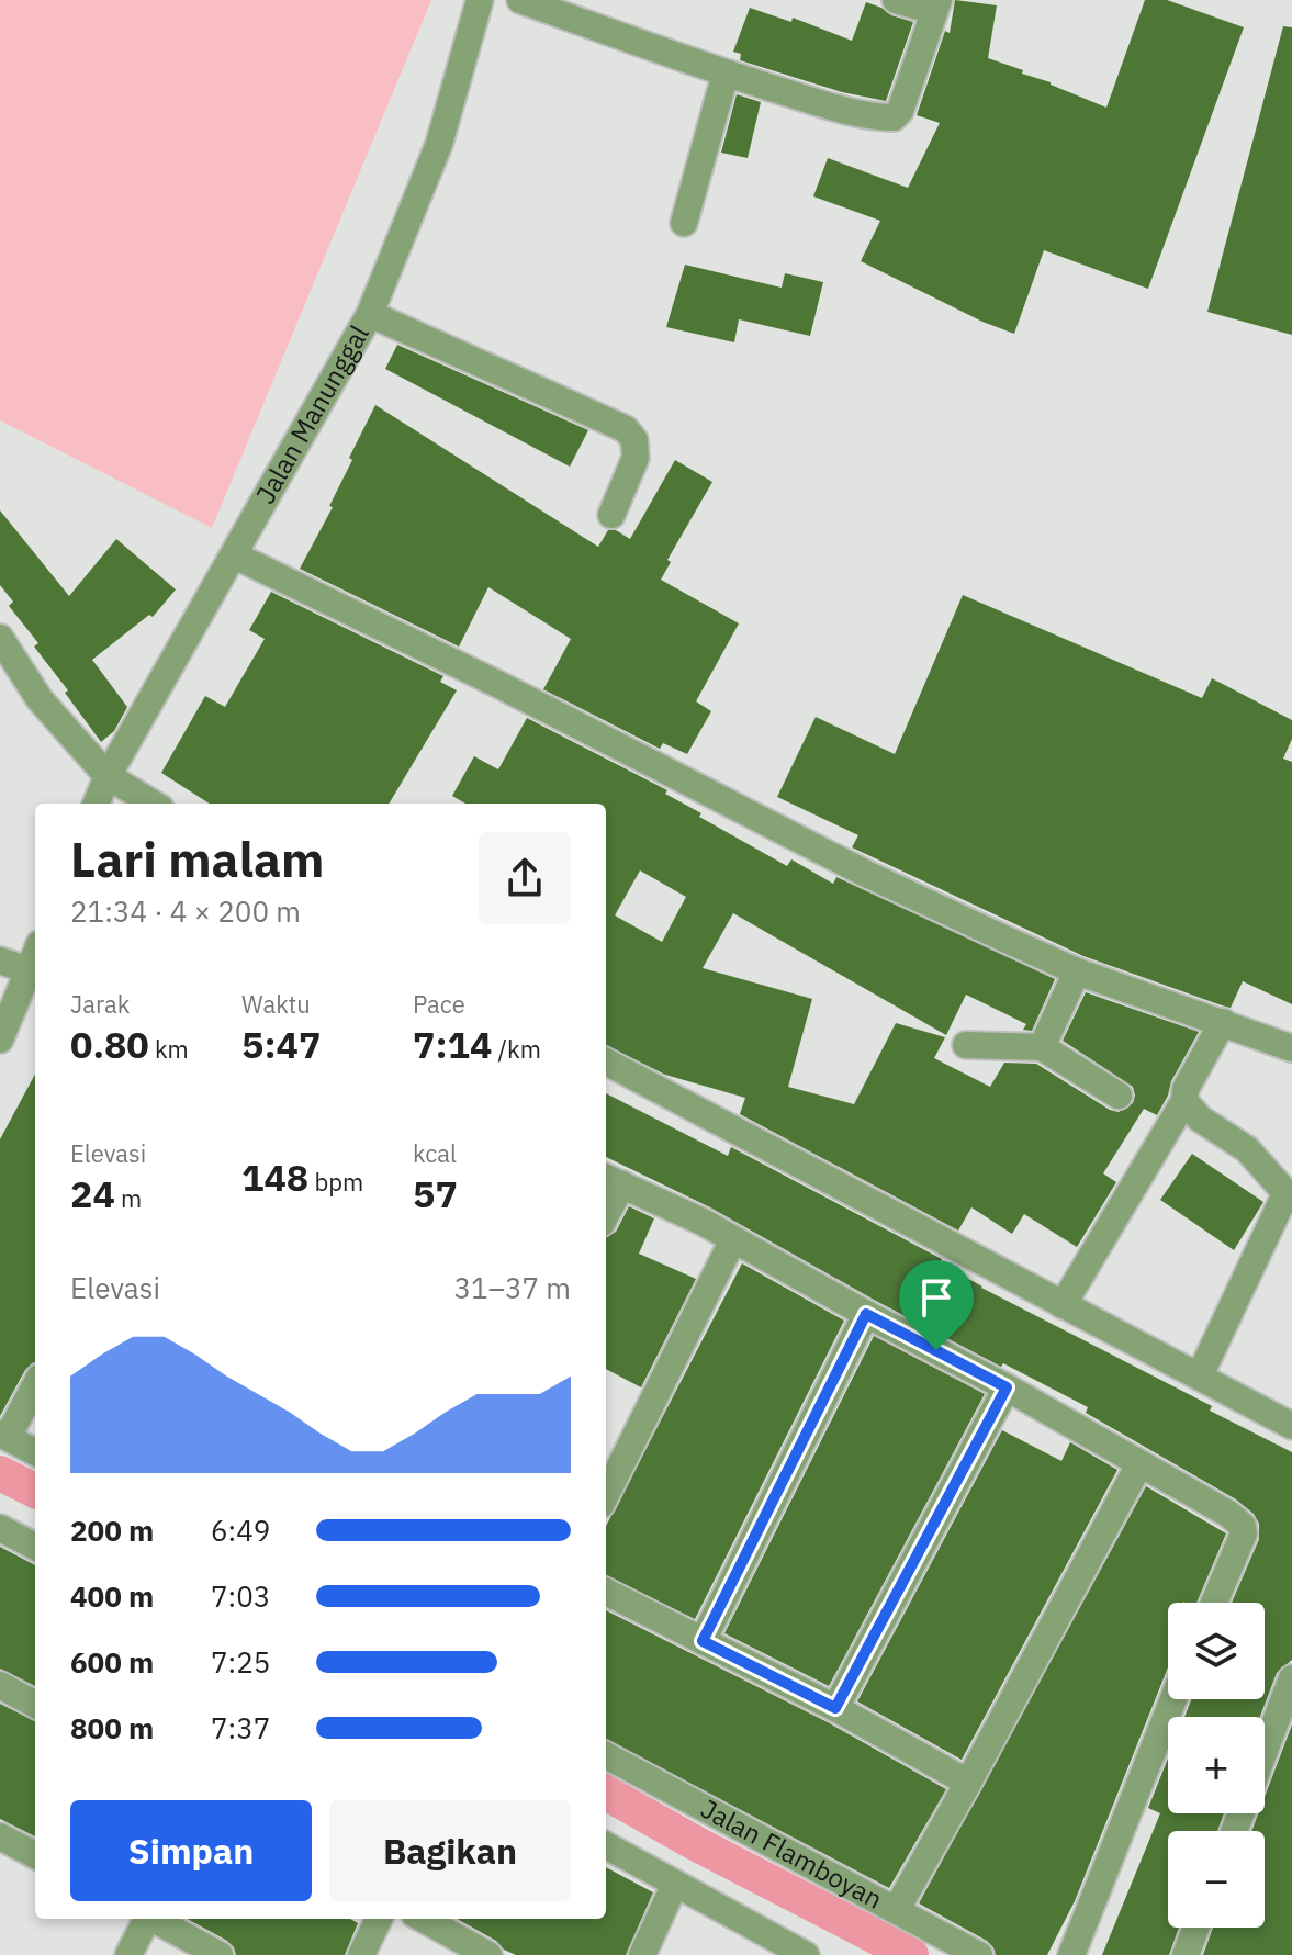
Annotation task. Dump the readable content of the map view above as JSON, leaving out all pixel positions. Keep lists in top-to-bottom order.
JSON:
{
  "streets": {
    "street": ["Jalan Manunggal", "Jalan Flamboyan"]
  },
  "page": {
    "heading": ["Lari malam", "21:34 · 4 × 200 m"],
    "stats": [
      ["Jarak", "0.80 km"],
      ["Waktu", "5:47"],
      ["Pace", "7:14 /km"],
      ["Elevasi", "24 m"],
      ["148 bpm"],
      ["kcal", "57"]
    ],
    "chart": ["Elevasi", "31–37 m"],
    "list": [
      {
        "name": "200 m",
        "note": "6:49"
      },
      {
        "name": "400 m",
        "note": "7:03"
      },
      {
        "name": "600 m",
        "note": "7:25"
      },
      {
        "name": "800 m",
        "note": "7:37"
      }
    ],
    "map_buttons": ["+", "−"],
    "buttons": ["Simpan", "Bagikan"]
  }
}
